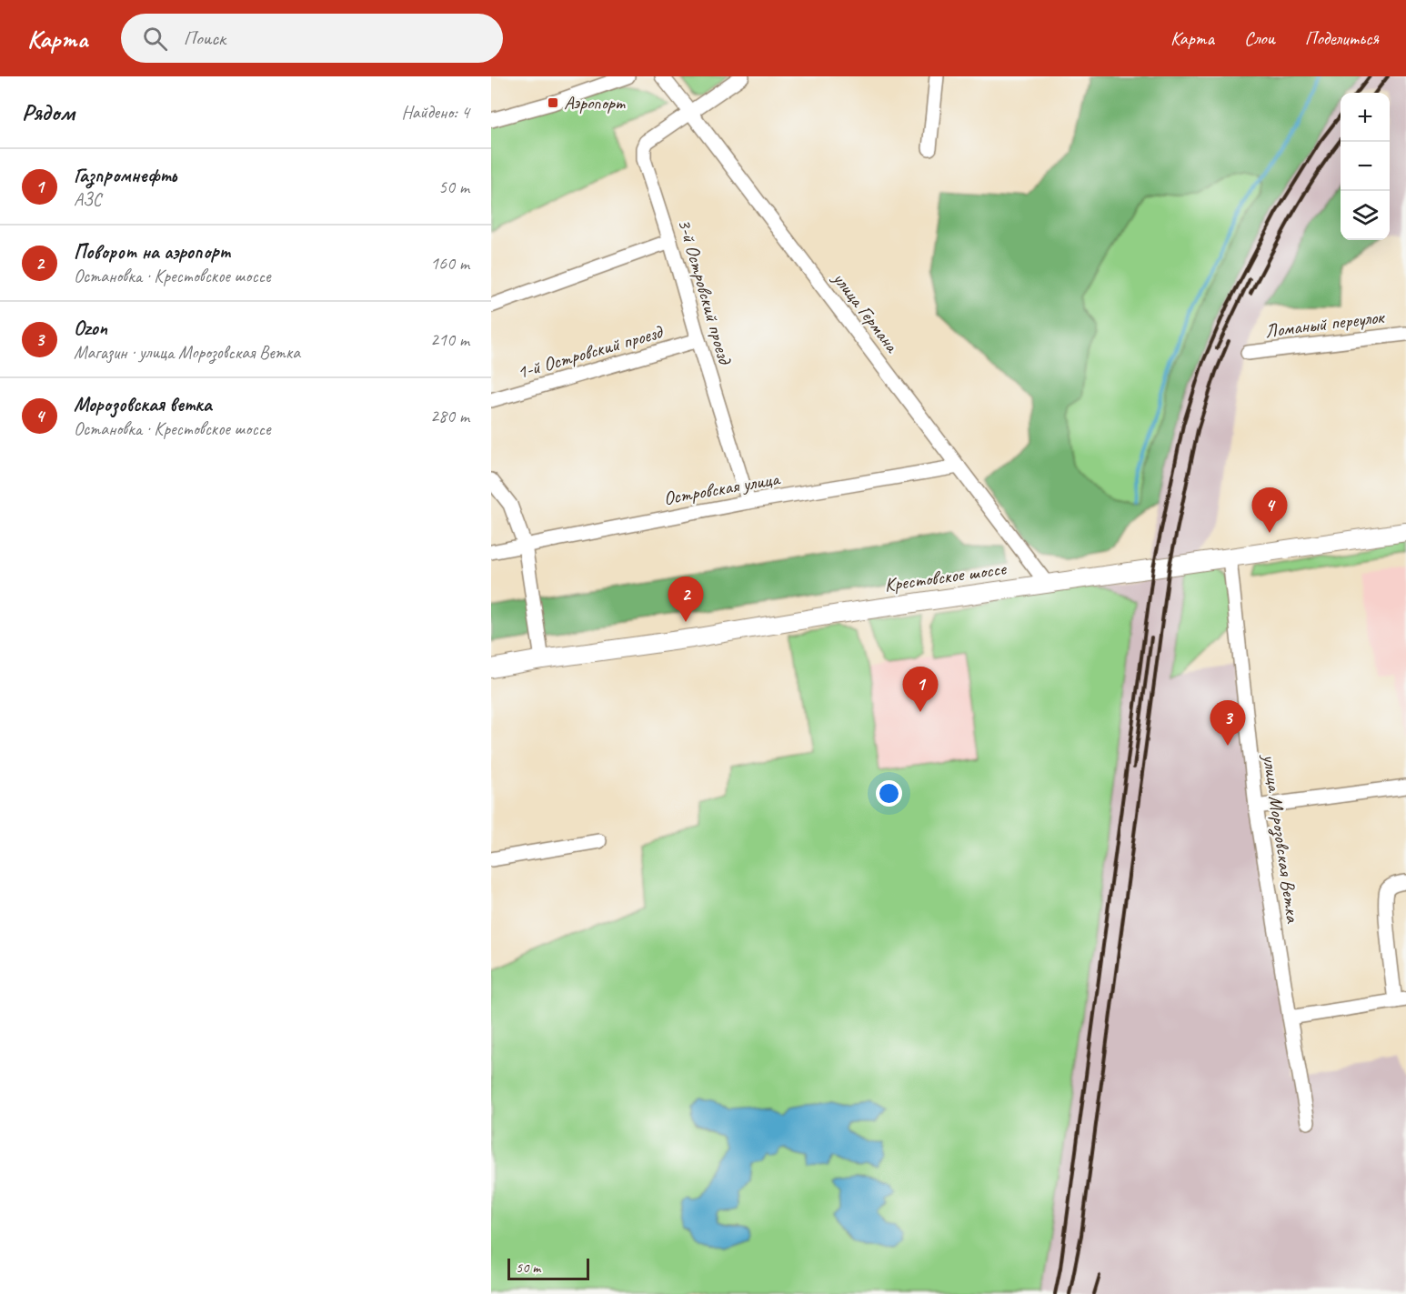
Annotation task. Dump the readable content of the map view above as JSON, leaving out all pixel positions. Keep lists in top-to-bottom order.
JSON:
{
  "streets": {
    "main road": ["Крестовское шоссе"],
    "street": [
      "3-й Островский проезд",
      "улица Германа",
      "Ломаный переулок",
      "1-й Островский проезд",
      "Островская улица",
      "улица Морозовская Ветка"
    ]
  },
  "crossings": [
    ["3-й Островский проезд", "улица Германа"],
    ["3-й Островский проезд", "1-й Островский проезд"],
    ["3-й Островский проезд", "Островская улица"],
    ["улица Германа", "Островская улица"],
    ["улица Германа", "Крестовское шоссе"],
    ["Крестовское шоссе", "улица Морозовская Ветка"]
  ],
  "places": {
    "transit": ["Аэропорт"]
  },
  "scale_bar": "50 m",
  "page": {
    "header": "Карта",
    "search": "Поиск",
    "nav": ["Карта", "Слои", "Поделиться"],
    "heading": ["Рядом", "Найдено: 4"],
    "map_buttons": ["+", "−"],
    "list": [
      {
        "mark": "1",
        "name": "Газпромнефть",
        "note": "АЗС",
        "value": "50 m"
      },
      {
        "mark": "2",
        "name": "Поворот на аэропорт",
        "note": "Остановка · Крестовское шоссе",
        "value": "160 m"
      },
      {
        "mark": "3",
        "name": "Ozon",
        "note": "Магазин · улица Морозовская Ветка",
        "value": "210 m"
      },
      {
        "mark": "4",
        "name": "Морозовская ветка",
        "note": "Остановка · Крестовское шоссе",
        "value": "280 m"
      }
    ],
    "pins": [
      "4",
      "2",
      "1",
      "3"
    ],
    "scale": "50 m"
  }
}
